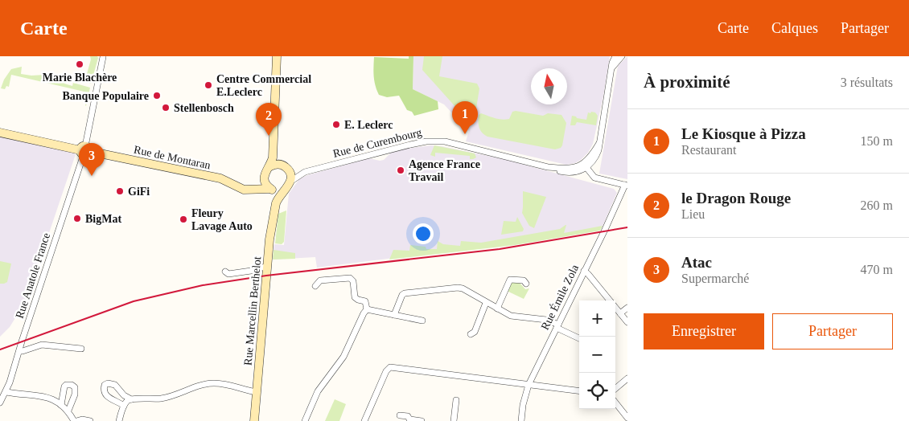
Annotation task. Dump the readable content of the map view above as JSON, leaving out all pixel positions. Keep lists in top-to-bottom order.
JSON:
{
  "streets": {
    "main road": ["Rue de Montaran", "Rue Marcellin Berthelot"],
    "street": ["Rue de Curembourg", "Rue Anatole France", "Rue Émile Zola"]
  },
  "crossings": [
    ["Rue de Curembourg", "Rue de Montaran"],
    ["Rue de Curembourg", "Rue Marcellin Berthelot"],
    ["Rue de Montaran", "Rue Anatole France"],
    ["Rue de Montaran", "Rue Marcellin Berthelot"]
  ],
  "places": [
    "Marie Blachère",
    "Centre Commercial E.Leclerc",
    "Banque Populaire",
    "Stellenbosch",
    "E. Leclerc",
    "Agence France Travail",
    "GiFi",
    "BigMat",
    "Fleury Lavage Auto"
  ],
  "north": "top",
  "page": {
    "header": "Carte",
    "nav": ["Carte", "Calques", "Partager"],
    "heading": ["À proximité", "3 résultats"],
    "pins": ["1", "2", "3"],
    "list": [
      {
        "mark": "1",
        "name": "Le Kiosque à Pizza",
        "note": "Restaurant",
        "value": "150 m"
      },
      {
        "mark": "2",
        "name": "le Dragon Rouge",
        "note": "Lieu",
        "value": "260 m"
      },
      {
        "mark": "3",
        "name": "Atac",
        "note": "Supermarché",
        "value": "470 m"
      }
    ],
    "map_buttons": ["+", "−"],
    "buttons": ["Enregistrer", "Partager"]
  }
}
